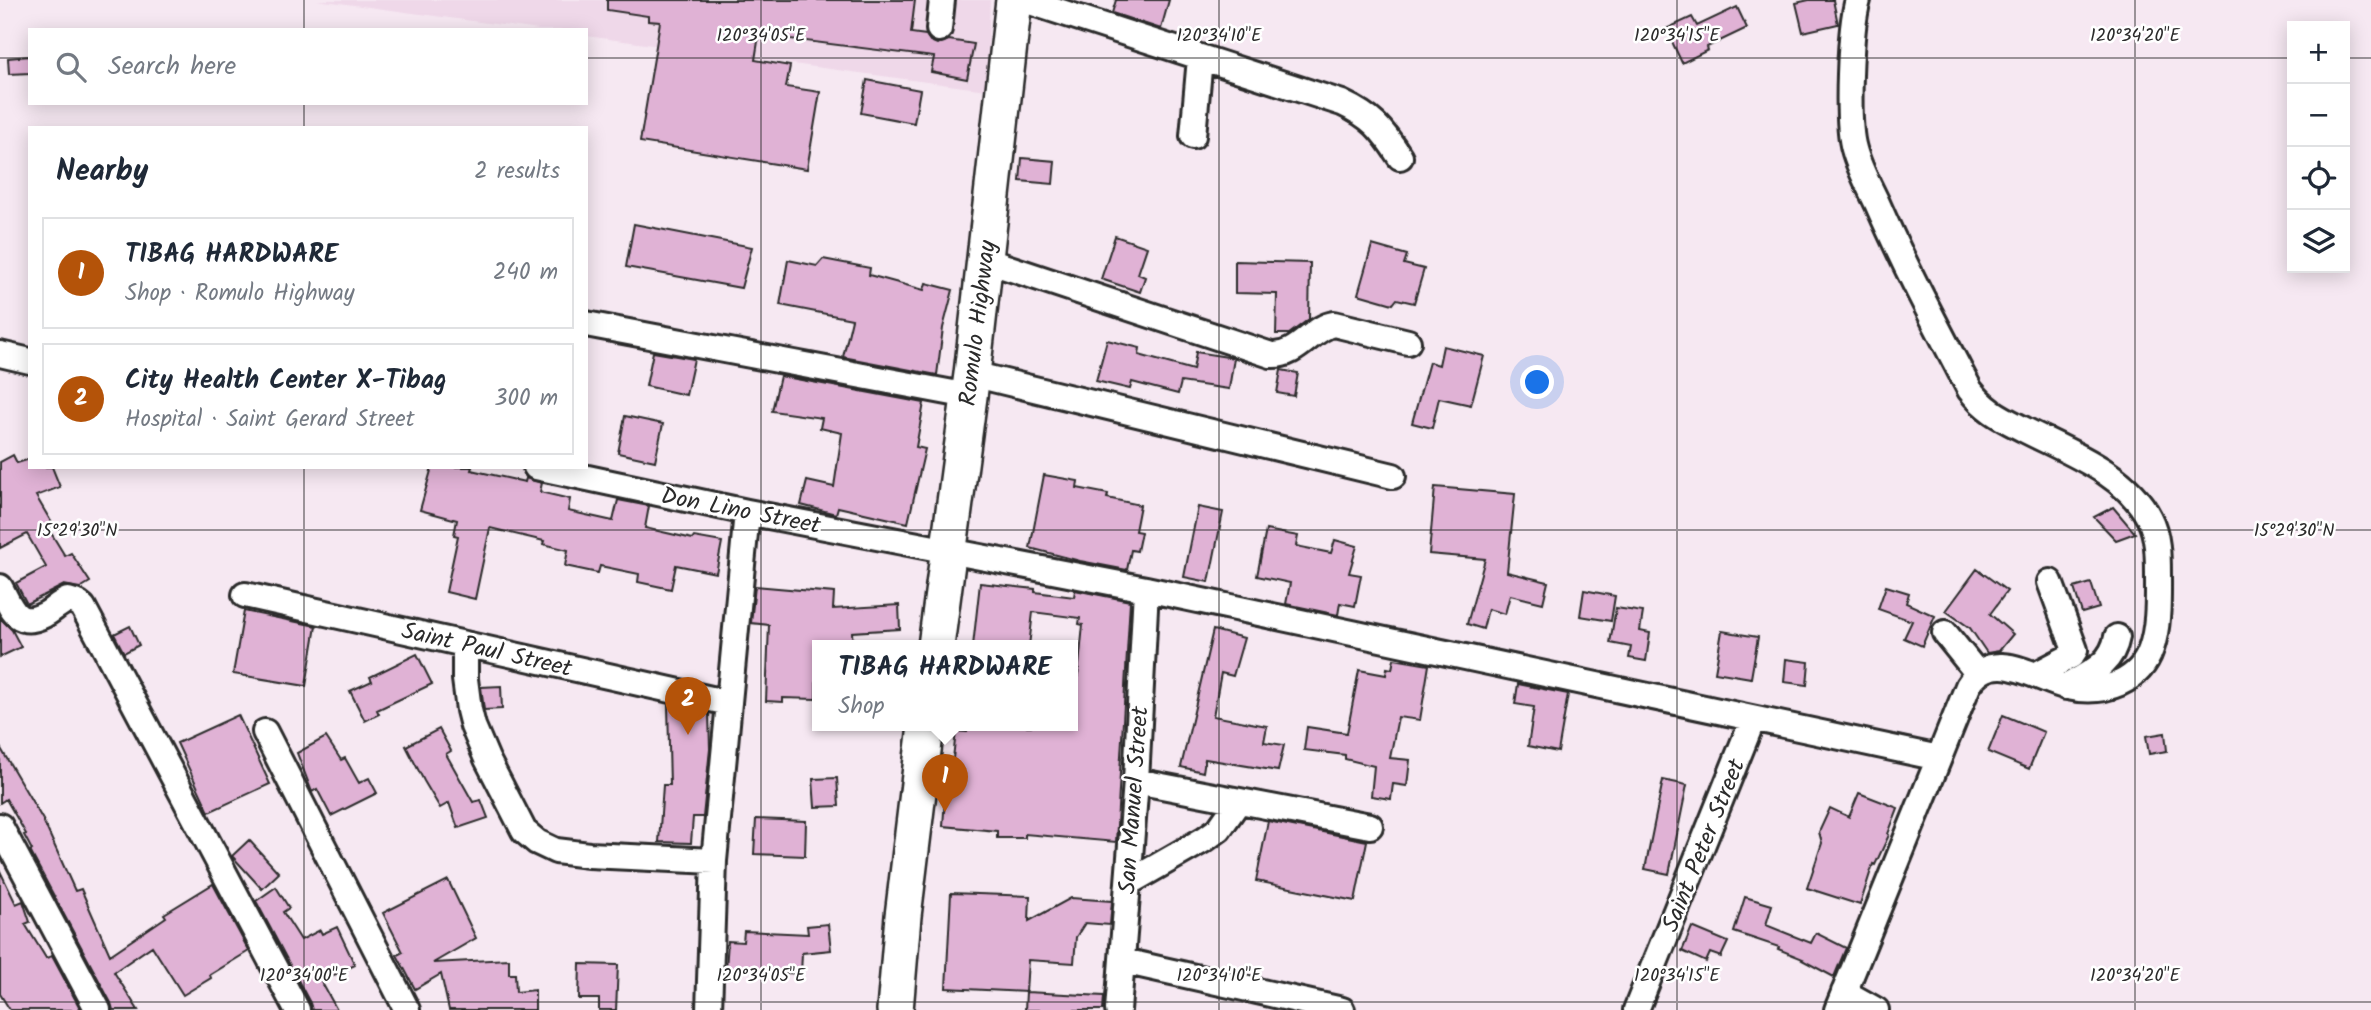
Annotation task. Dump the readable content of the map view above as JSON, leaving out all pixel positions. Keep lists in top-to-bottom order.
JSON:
{
  "streets": {
    "highway": ["Romulo Highway"],
    "street": [
      "Don Lino Street",
      "Saint Paul Street",
      "San Manuel Street",
      "Saint Peter Street"
    ]
  },
  "crossings": [
    ["Romulo Highway", "Don Lino Street"],
    ["Don Lino Street", "San Manuel Street"],
    ["Don Lino Street", "Saint Peter Street"]
  ],
  "page": {
    "map_buttons": ["+", "−"],
    "search": "Search here",
    "heading": ["Nearby", "2 results"],
    "list": [
      {
        "mark": "1",
        "name": "TIBAG HARDWARE",
        "note": "Shop · Romulo Highway",
        "value": "240 m"
      },
      {
        "mark": "2",
        "name": "City Health Center X-Tibag",
        "note": "Hospital · Saint Gerard Street",
        "value": "300 m"
      }
    ],
    "popup": ["TIBAG HARDWARE", "Shop"],
    "pins": ["2", "1"]
  },
  "coordinates": [
    "120°34'05\"E",
    "120°34'10\"E",
    "120°34'15\"E",
    "120°34'20\"E",
    "15°29'30\"N",
    "120°34'00\"E"
  ]
}
